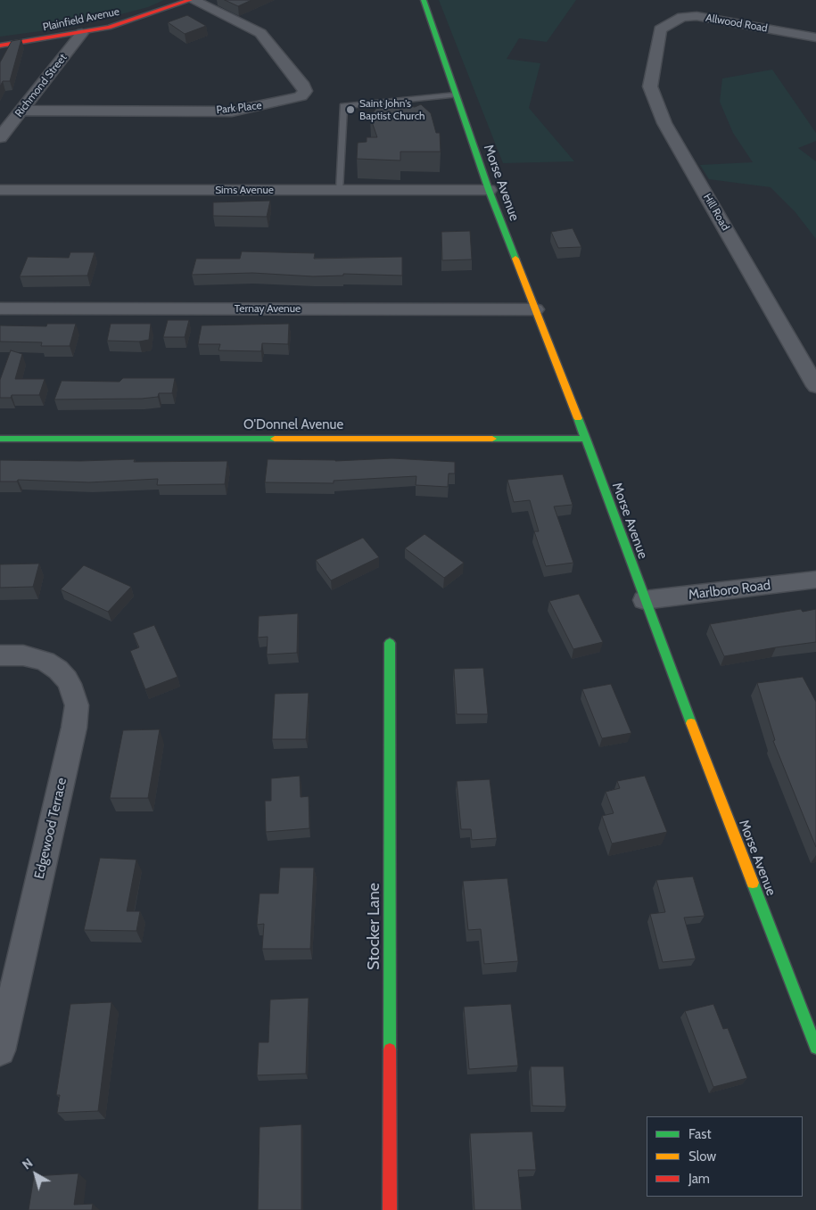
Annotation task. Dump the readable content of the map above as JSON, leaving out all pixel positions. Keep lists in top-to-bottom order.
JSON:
{
  "streets": {
    "street": [
      "Plainfield Avenue",
      "Allwood Road",
      "Richmond Street",
      "Park Place",
      "Morse Avenue",
      "Sims Avenue",
      "Hill Road",
      "Ternay Avenue",
      "O'Donnel Avenue",
      "Marlboro Road",
      "Edgewood Terrace",
      "Stocker Lane"
    ]
  },
  "crossings": [
    ["Plainfield Avenue", "Richmond Street"],
    ["Plainfield Avenue", "Park Place"],
    ["Allwood Road", "Hill Road"],
    ["Richmond Street", "Park Place"],
    ["Morse Avenue", "Sims Avenue"],
    ["Morse Avenue", "Ternay Avenue"],
    ["Morse Avenue", "O'Donnel Avenue"],
    ["Morse Avenue", "Marlboro Road"]
  ],
  "places": ["Saint John's Baptist Church"],
  "legend": ["Fast", "Slow", "Jam"],
  "north": "top left"
}
